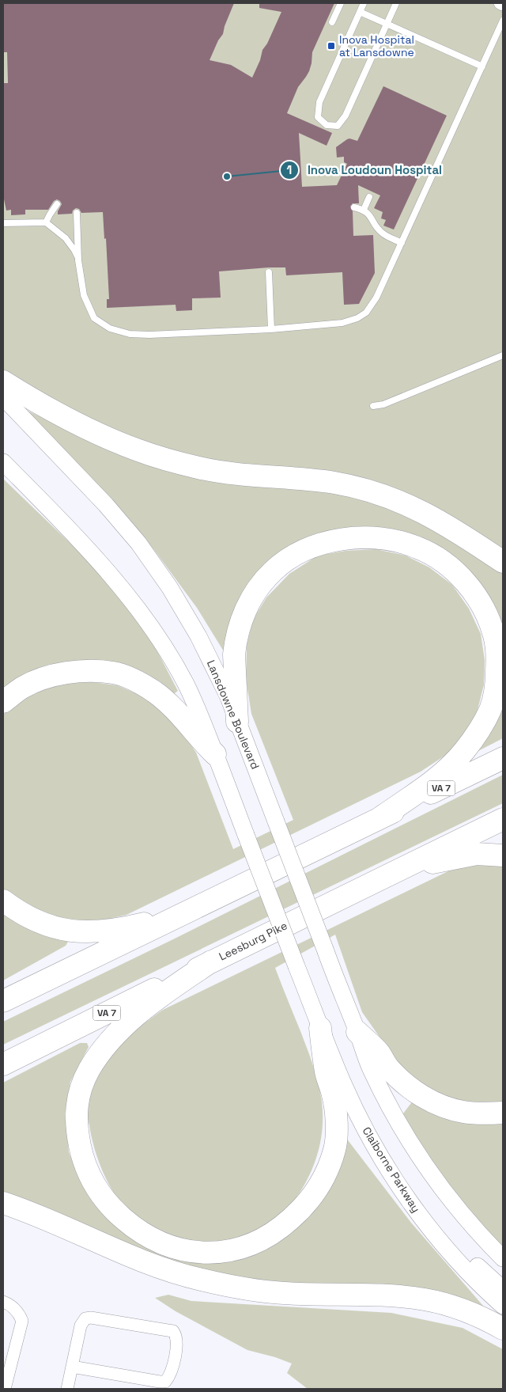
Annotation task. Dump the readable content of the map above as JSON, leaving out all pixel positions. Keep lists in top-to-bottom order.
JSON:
{
  "streets": {
    "highway": ["VA 7", "Leesburg Pike"],
    "main road": ["Lansdowne Boulevard", "Claiborne Parkway"]
  },
  "places": {
    "transit": ["Inova Hospital at Lansdowne"],
    "other": ["Inova Loudoun Hospital"]
  }
}
